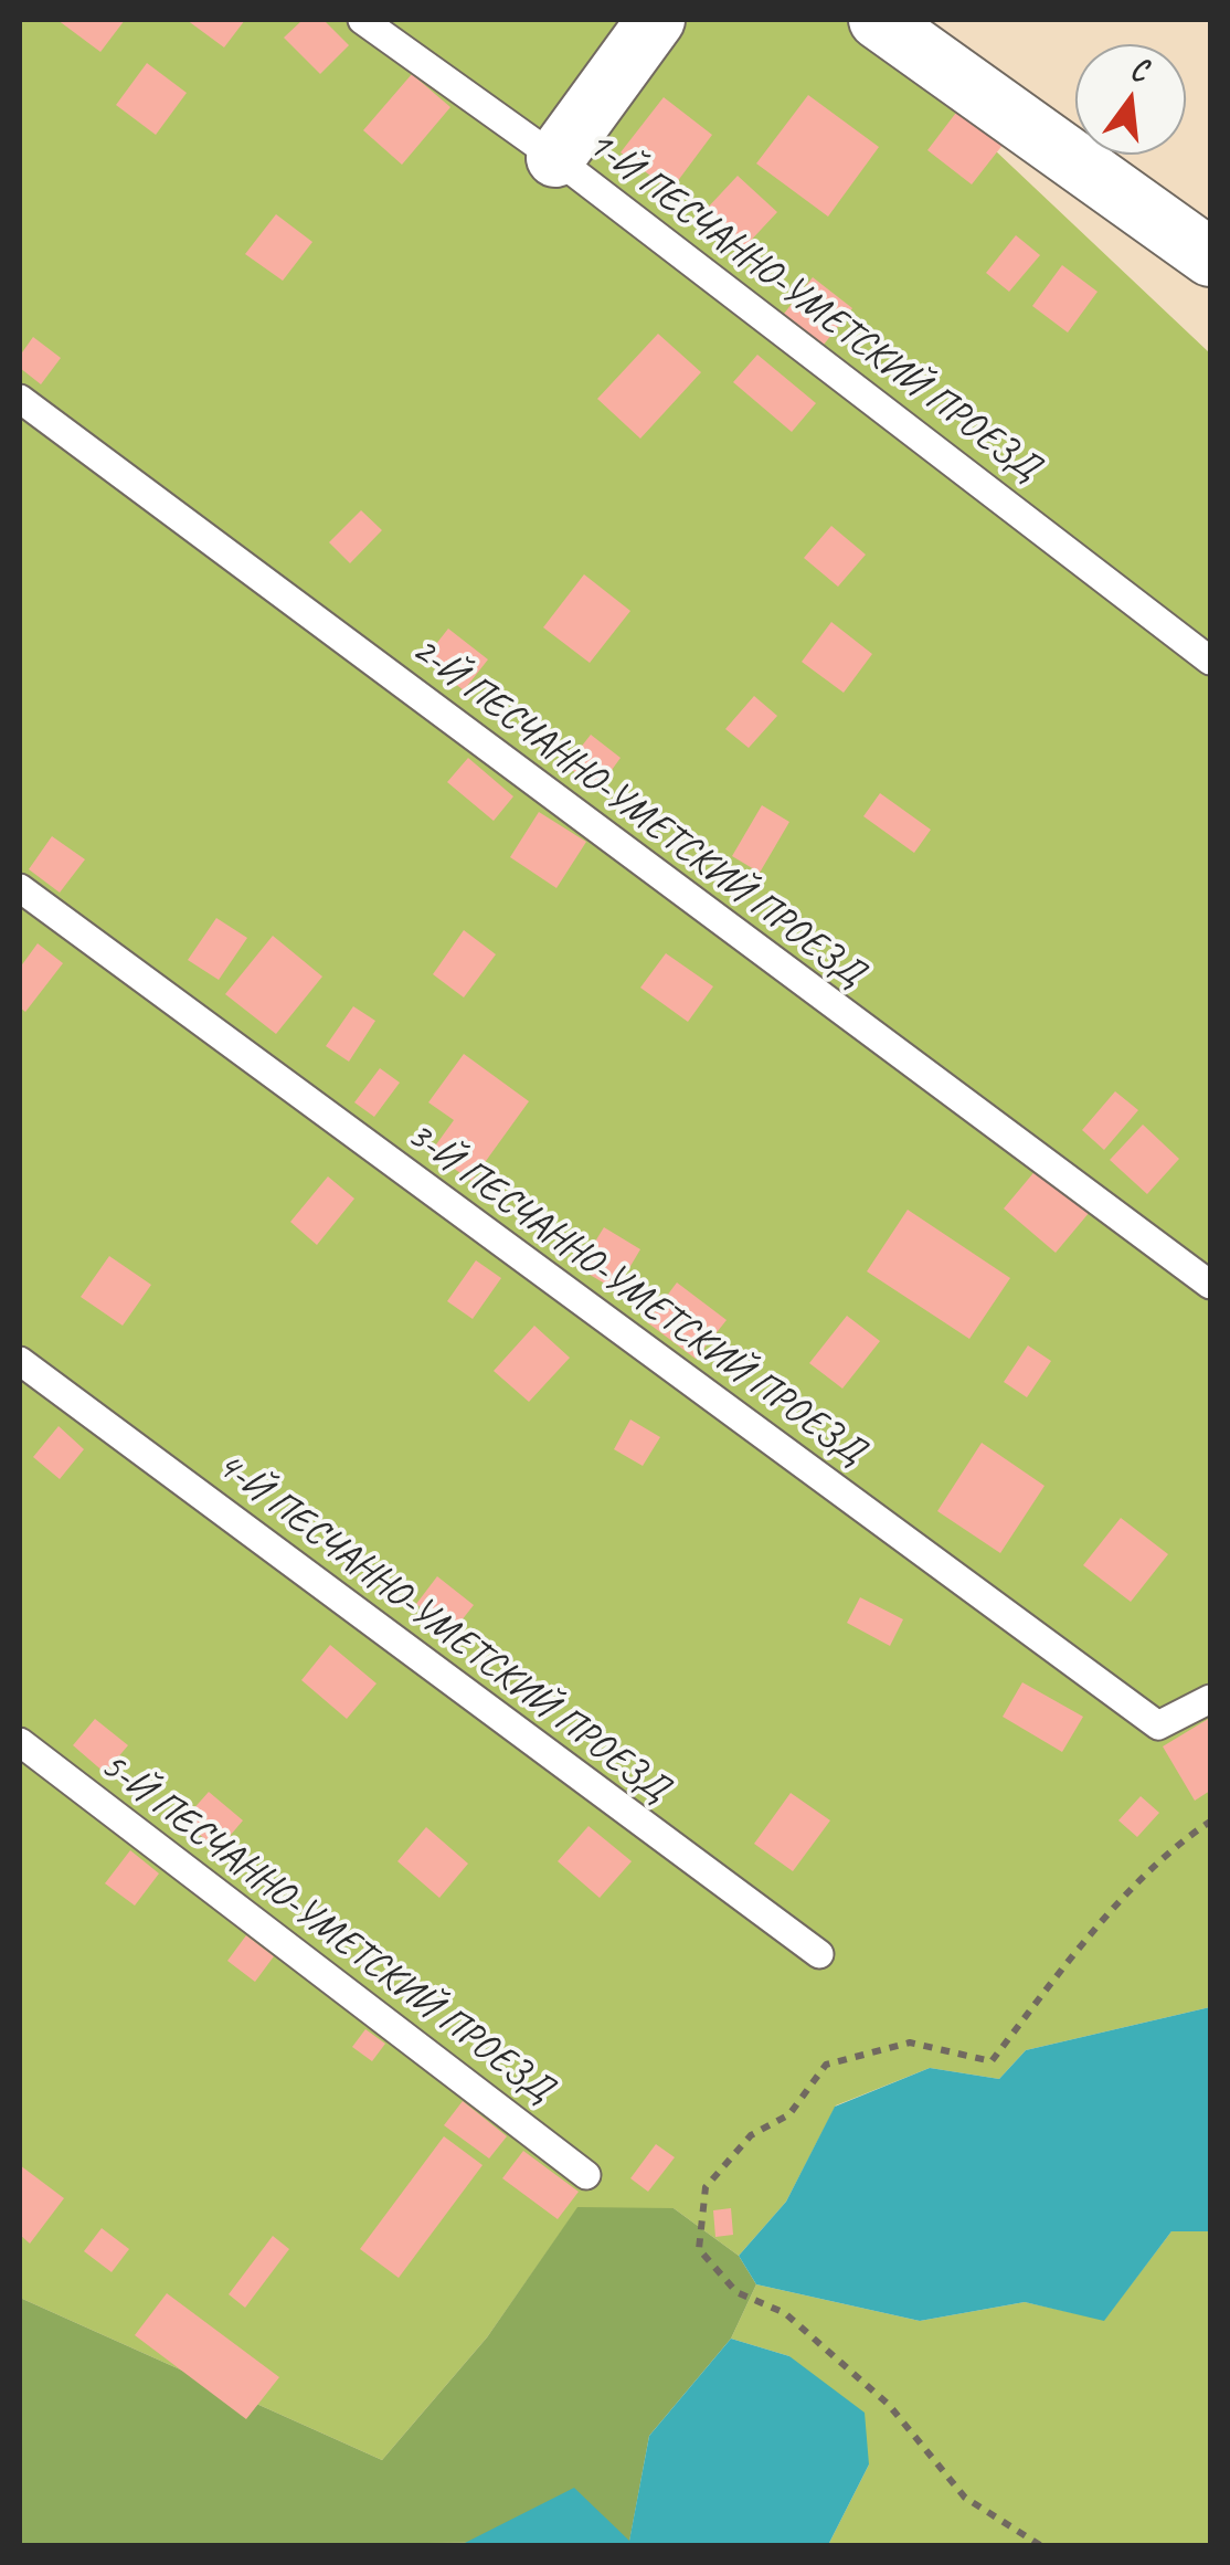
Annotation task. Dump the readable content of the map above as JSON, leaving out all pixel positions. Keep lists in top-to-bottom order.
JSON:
{
  "streets": {
    "lane": [
      "1-Й ПЕСЧАННО-УМЕТСКИЙ ПРОЕЗД",
      "2-Й ПЕСЧАННО-УМЕТСКИЙ ПРОЕЗД",
      "3-Й ПЕСЧАННО-УМЕТСКИЙ ПРОЕЗД",
      "4-Й ПЕСЧАННО-УМЕТСКИЙ ПРОЕЗД",
      "5-Й ПЕСЧАННО-УМЕТСКИЙ ПРОЕЗД"
    ]
  },
  "north": "top"
}
